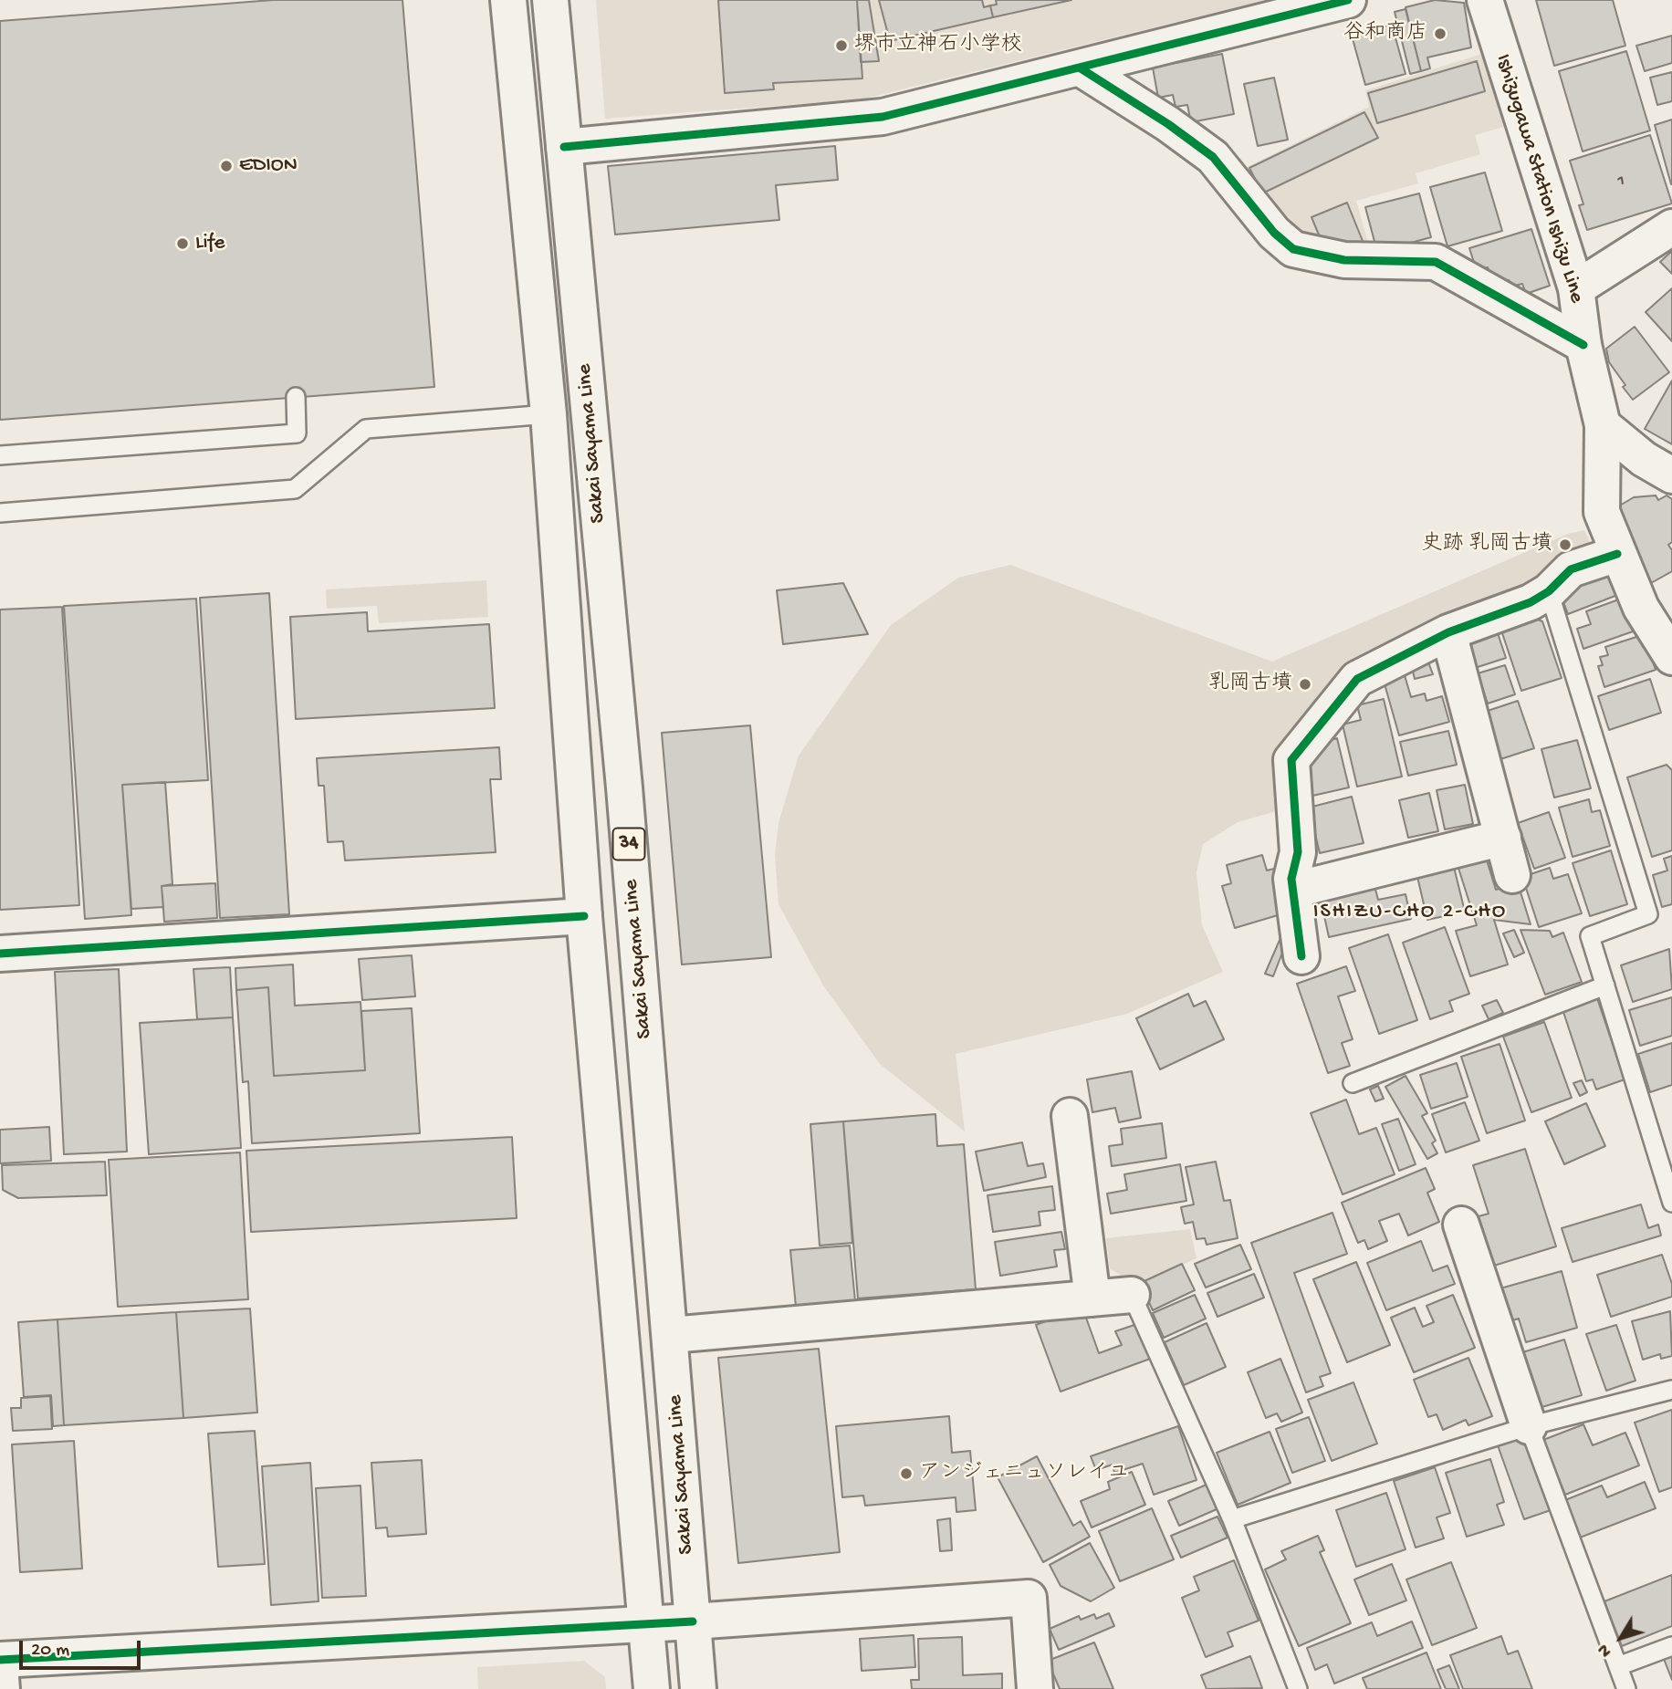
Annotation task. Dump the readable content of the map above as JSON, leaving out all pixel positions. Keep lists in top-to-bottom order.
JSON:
{
  "streets": {
    "street": ["Ishizugawa Station Ishizu Line", "Sakai Sayama Line", "34"]
  },
  "districts": ["ISHIZU-CHO 2-CHO"],
  "places": [
    "谷和商店",
    "堺市立神石小学校",
    "EDION",
    "Life",
    "史跡 乳岡古墳",
    "乳岡古墳",
    "アンジェニュソレイユ"
  ],
  "house_numbers": ["1"],
  "scale_bar": "20 m",
  "north": "bottom left"
}
